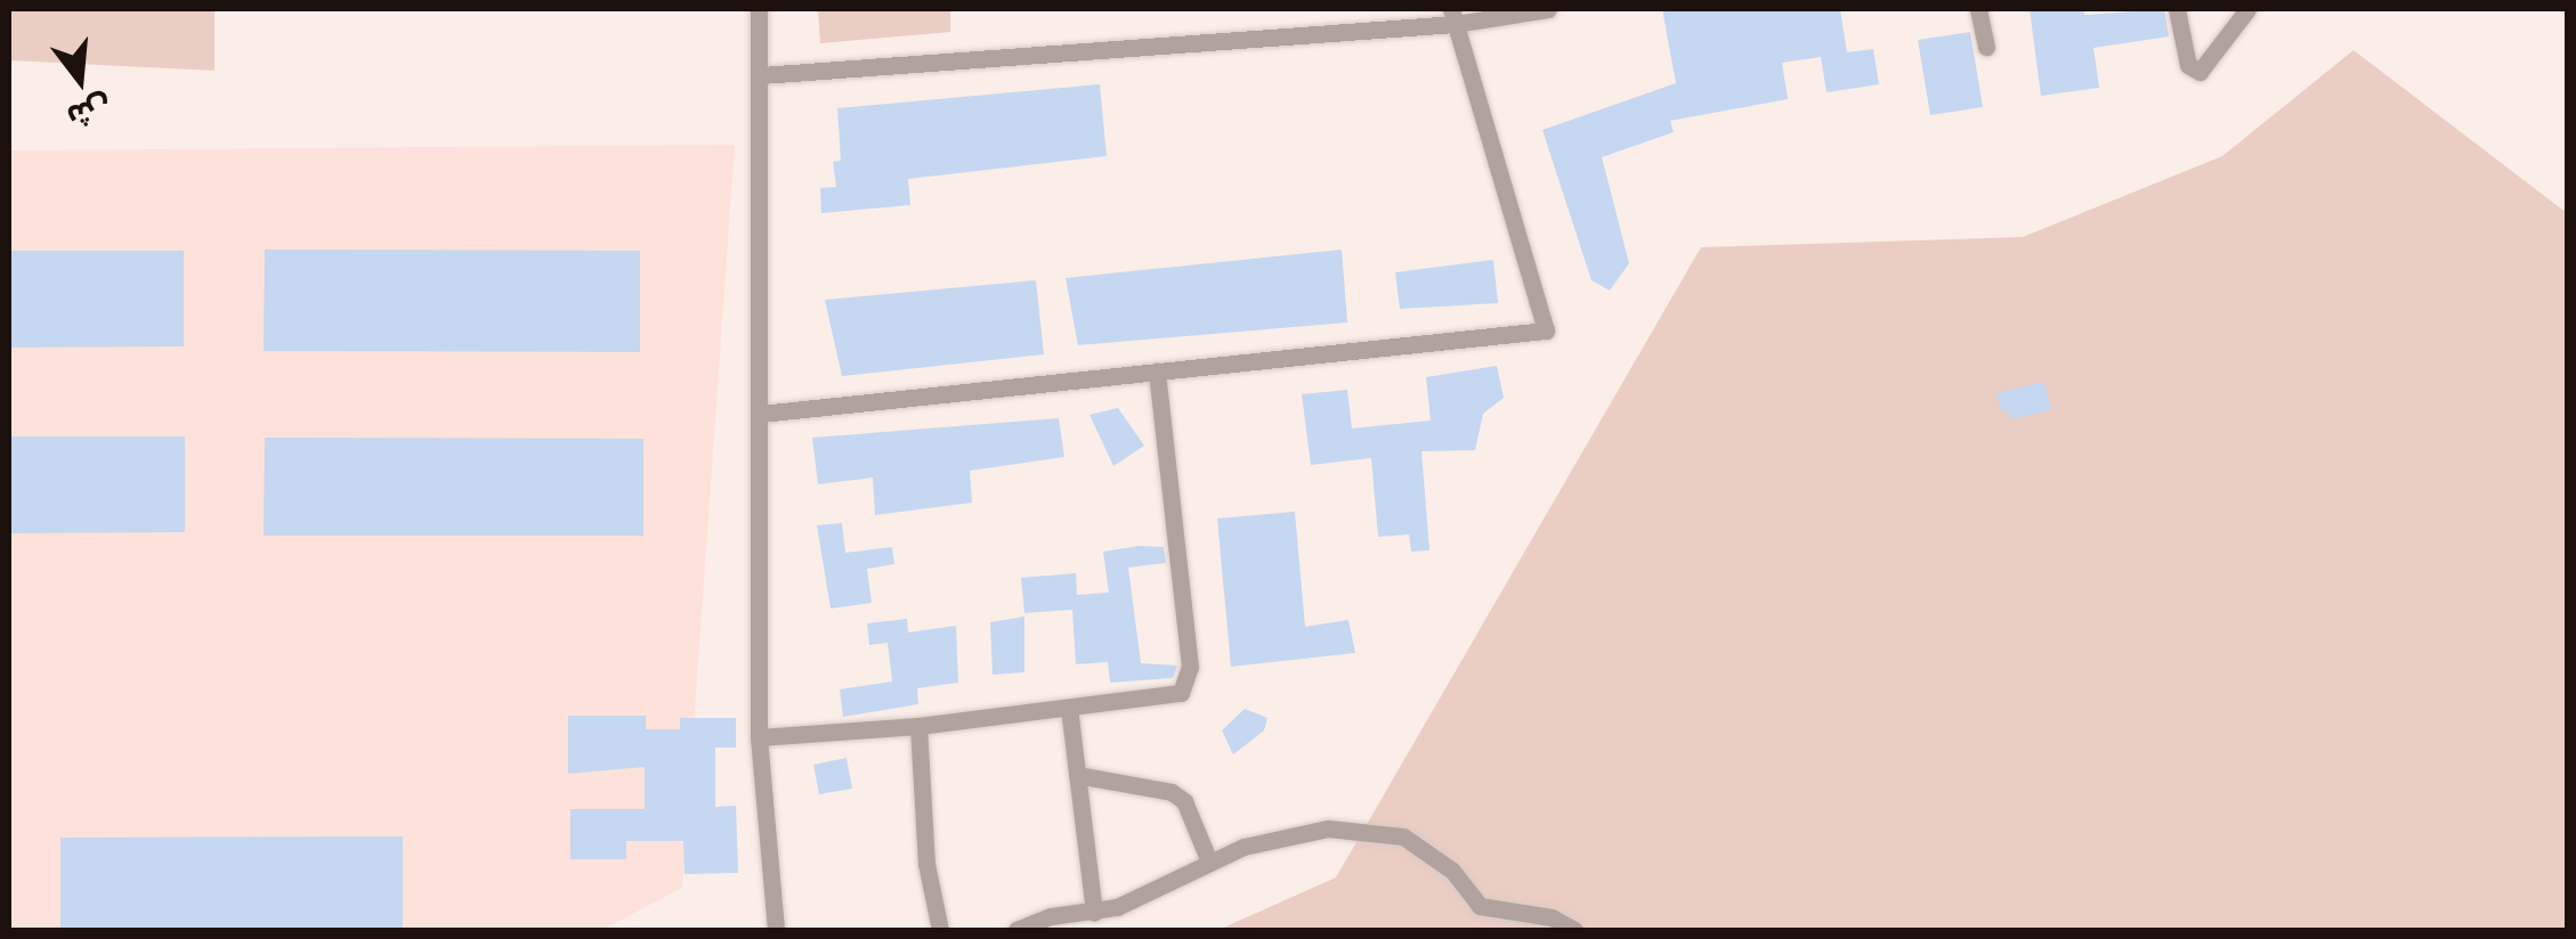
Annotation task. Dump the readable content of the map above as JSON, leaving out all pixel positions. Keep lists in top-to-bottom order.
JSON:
{
  "north": "bottom"
}
